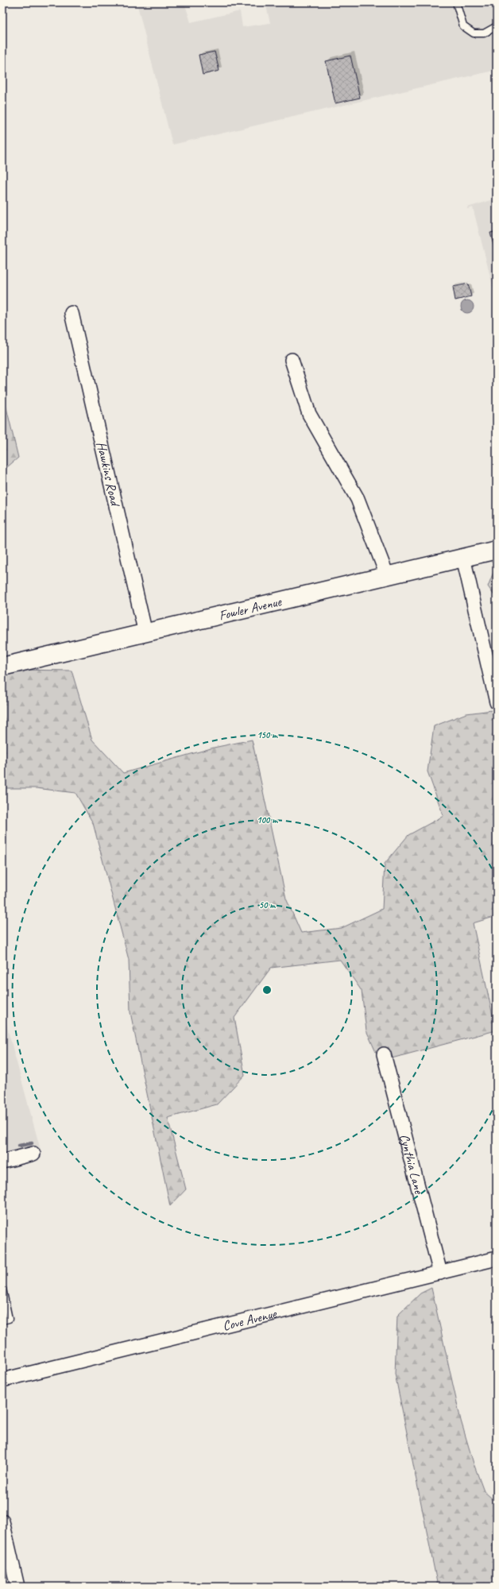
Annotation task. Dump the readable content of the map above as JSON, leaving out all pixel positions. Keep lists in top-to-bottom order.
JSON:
{
  "streets": {
    "street": [
      "Hawkins Road",
      "Fowler Avenue",
      "Cynthia Lane",
      "Cove Avenue"
    ]
  },
  "crossings": [
    ["Hawkins Road", "Fowler Avenue"],
    ["Cynthia Lane", "Cove Avenue"]
  ],
  "rings": ["150 m", "100 m", "50 m"]
}
